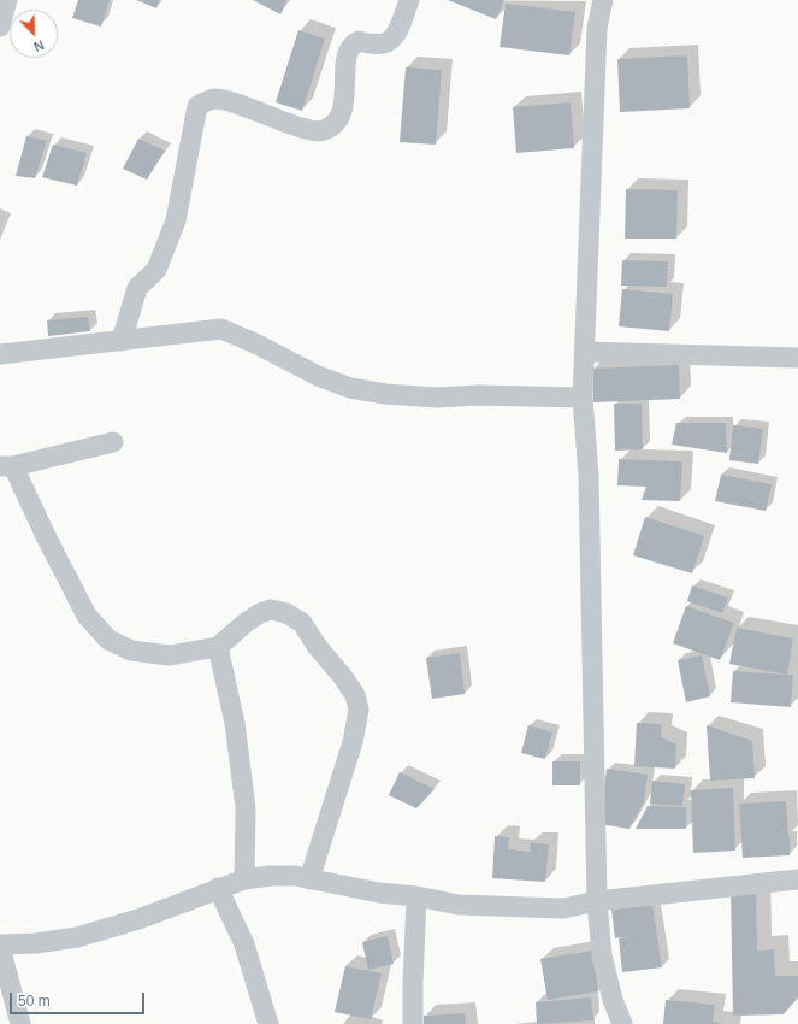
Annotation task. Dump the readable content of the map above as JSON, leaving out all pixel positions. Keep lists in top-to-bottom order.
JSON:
{
  "scale_bar": "50 m",
  "north": "bottom right"
}
